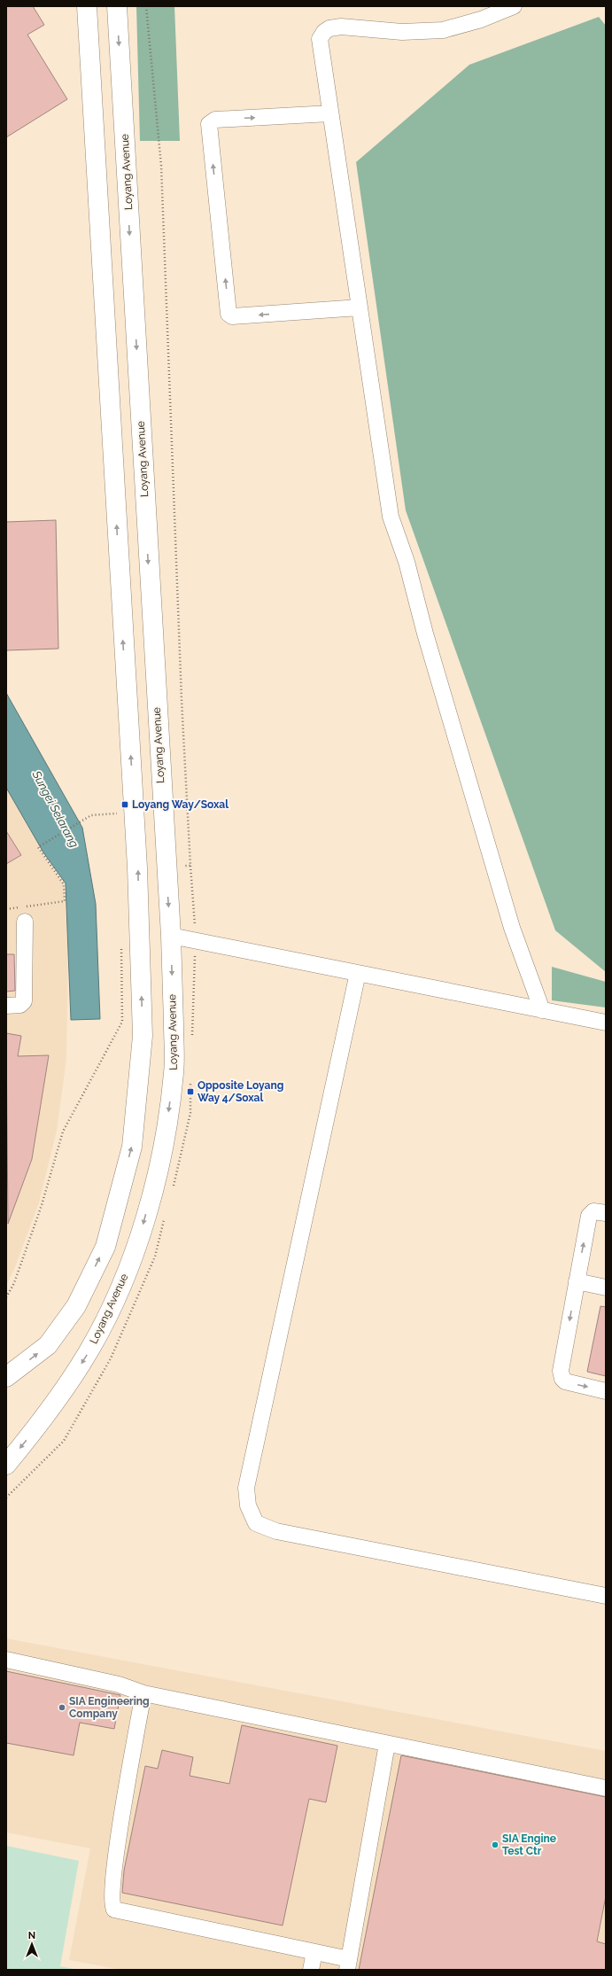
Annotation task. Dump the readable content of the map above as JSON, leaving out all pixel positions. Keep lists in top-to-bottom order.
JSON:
{
  "streets": {
    "main road": ["Loyang Avenue"]
  },
  "water": ["Sungei Selarang"],
  "places": {
    "transit": ["Loyang Way/Soxal", "Opposite Loyang Way 4/Soxal"],
    "other": ["SIA Engineering Company", "SIA Engine Test Ctr"]
  },
  "north": "top"
}
